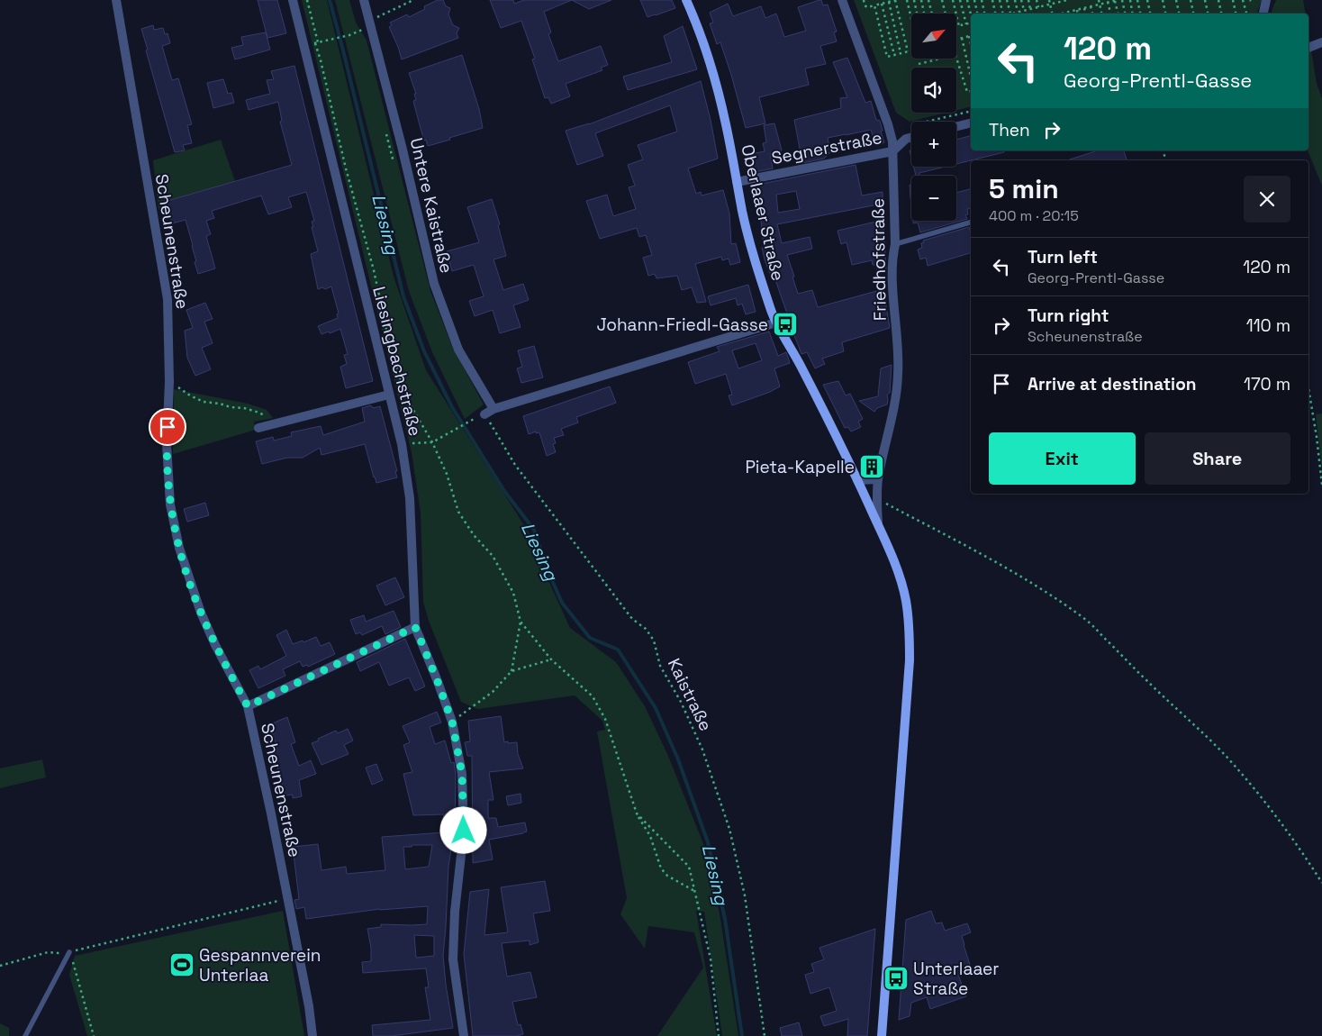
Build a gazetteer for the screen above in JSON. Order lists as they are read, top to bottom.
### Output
{
  "streets": {
    "main road": ["Oberlaaer Straße"],
    "street": [
      "Segnerstraße",
      "Untere Kaistraße",
      "Scheunenstraße",
      "Friedhofstraße",
      "Liesingbachstraße"
    ],
    "path": ["Kaistraße"]
  },
  "crossings": [
    ["Segnerstraße", "Oberlaaer Straße"],
    ["Segnerstraße", "Friedhofstraße"]
  ],
  "water": ["Liesing"],
  "places": {
    "bus stop": ["Johann-Friedl-Gasse", "Unterlaaer Straße"],
    "building": ["Pieta-Kapelle"],
    "sports": ["Gespannverein Unterlaa"]
  },
  "north": "top right",
  "page": {
    "map_buttons": ["+", "−"],
    "turn": ["120 m", "Georg-Prentl-Gasse"],
    "then": "Then",
    "heading": ["5 min", "400 m · 20:15"],
    "list": [
      {
        "name": "Turn left",
        "note": "Georg-Prentl-Gasse",
        "value": "120 m"
      },
      {
        "name": "Turn right",
        "note": "Scheunenstraße",
        "value": "110 m"
      },
      {
        "name": "Arrive at destination",
        "value": "170 m"
      }
    ],
    "buttons": ["Exit", "Share"]
  }
}
